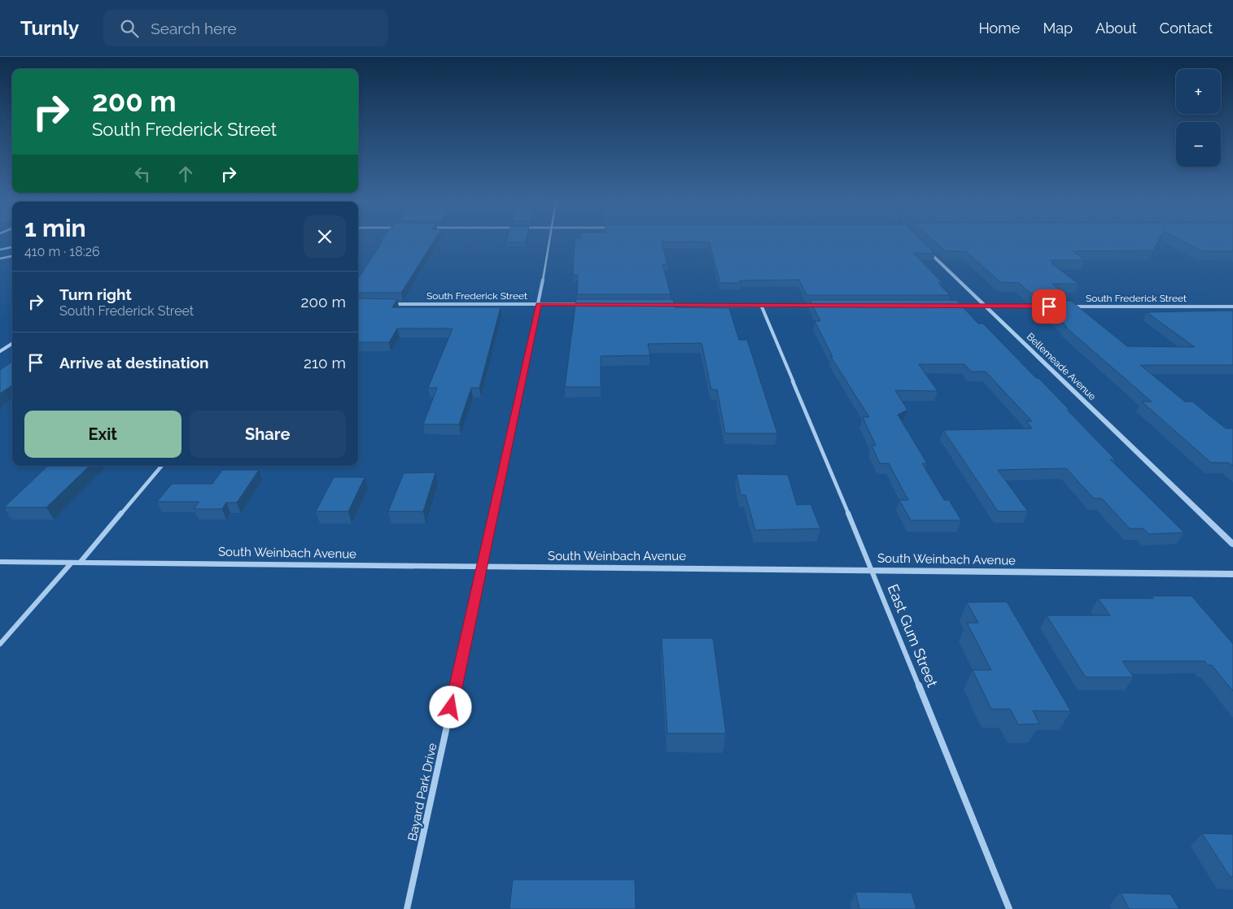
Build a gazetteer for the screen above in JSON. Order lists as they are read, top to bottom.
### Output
{
  "streets": {
    "street": [
      "South Frederick Street",
      "Bellemeade Avenue",
      "South Weinbach Avenue",
      "East Gum Street",
      "Bayard Park Drive"
    ]
  },
  "crossings": [
    ["South Frederick Street", "Bayard Park Drive"],
    ["South Weinbach Avenue", "East Gum Street"],
    ["South Weinbach Avenue", "Bayard Park Drive"]
  ],
  "page": {
    "header": "Turnly",
    "search": "Search here",
    "nav": [
      "Home",
      "Map",
      "About",
      "Contact"
    ],
    "map_buttons": ["+", "−"],
    "turn": ["200 m", "South Frederick Street"],
    "heading": ["1 min", "410 m · 18:26"],
    "list": [
      {
        "name": "Turn right",
        "note": "South Frederick Street",
        "value": "200 m"
      },
      {
        "name": "Arrive at destination",
        "value": "210 m"
      }
    ],
    "buttons": ["Exit", "Share"]
  }
}
